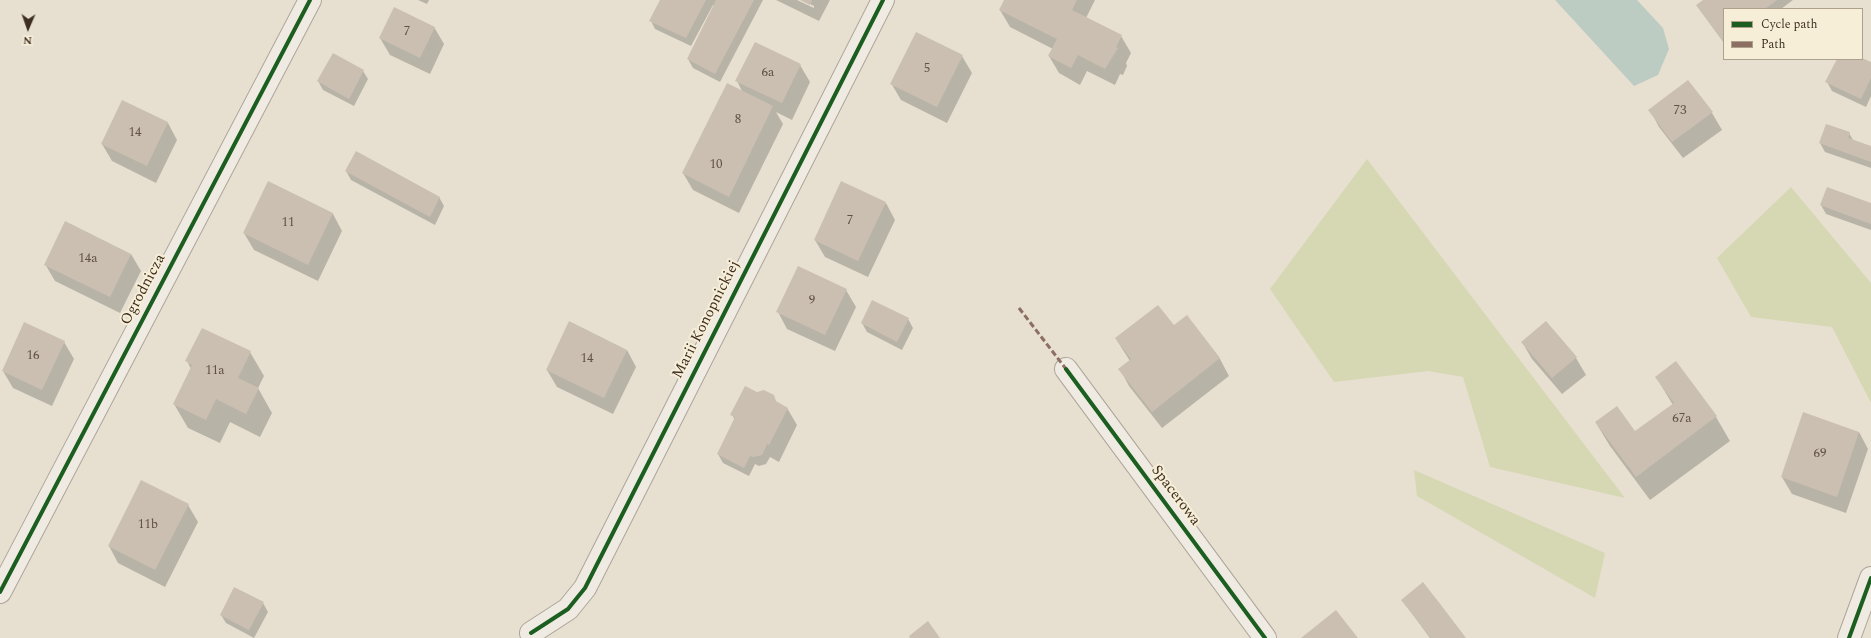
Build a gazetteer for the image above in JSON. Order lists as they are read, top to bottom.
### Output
{
  "streets": {
    "street": ["Ogrodnicza", "Marii Konopnickiej", "Spacerowa"]
  },
  "house_numbers": [
    "7",
    "5",
    "6a",
    "73",
    "8",
    "14",
    "10",
    "7",
    "11",
    "14a",
    "9",
    "16",
    "14",
    "11a",
    "67a",
    "69",
    "11b"
  ],
  "legend": ["Cycle path", "Path"],
  "north": "bottom"
}
